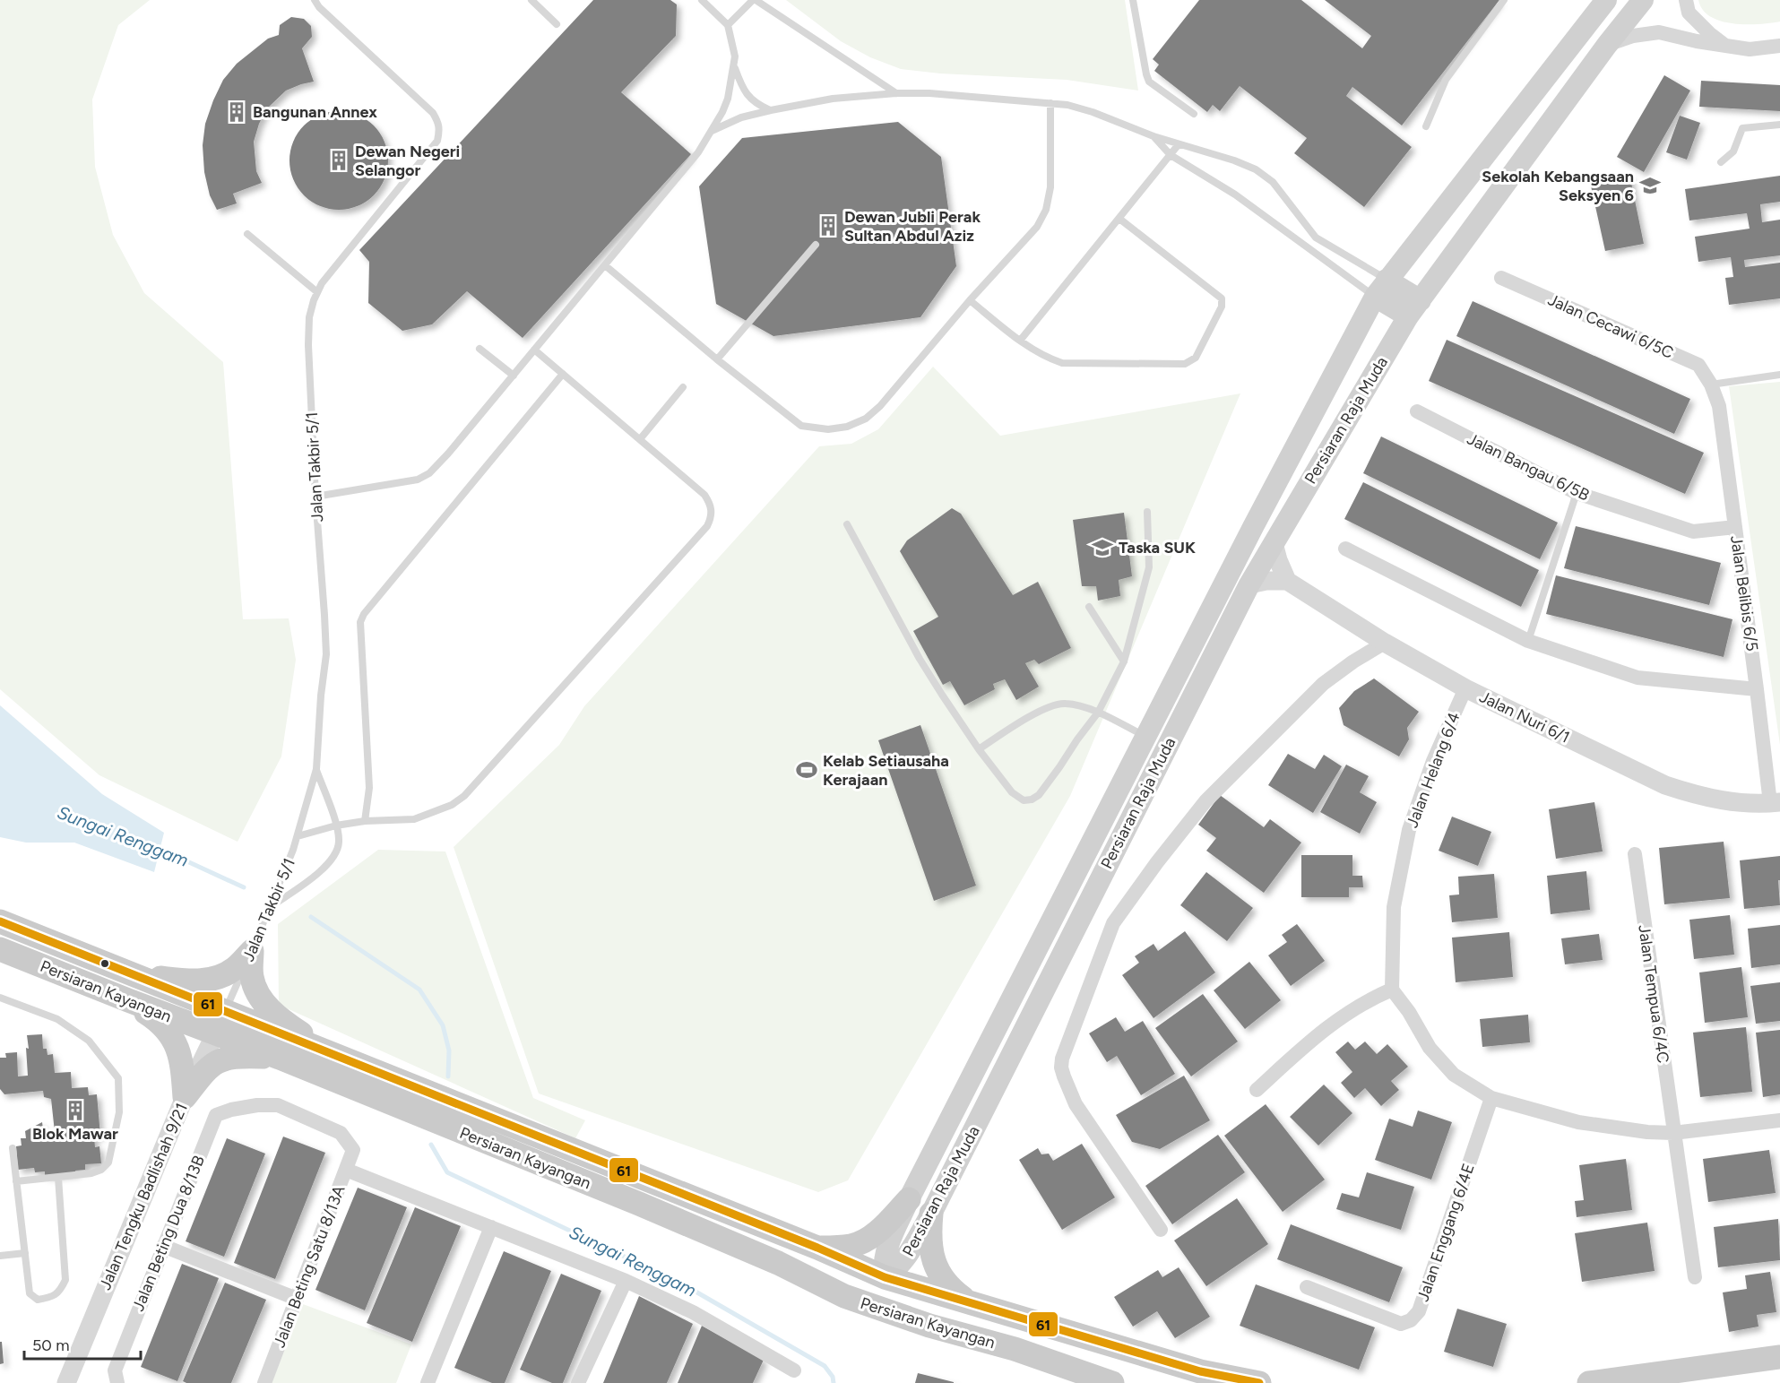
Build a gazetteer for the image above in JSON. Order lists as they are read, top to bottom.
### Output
{
  "streets": {
    "main road": ["Persiaran Raja Muda", "Persiaran Kayangan"],
    "street": [
      "Jalan Cecawi 6/5C",
      "Jalan Bangau 6/5B",
      "Jalan Belibis 6/5",
      "Jalan Nuri 6/1",
      "Jalan Helang 6/4",
      "Jalan Tempua 6/4C",
      "Jalan Tengku Badlishah 9/21",
      "Jalan Enggang 6/4E",
      "Jalan Beting Dua 8/13B",
      "Jalan Beting Satu 8/13A"
    ],
    "lane": ["Jalan Takbir 5/1"]
  },
  "crossings": [
    ["Jalan Cecawi 6/5C", "Jalan Belibis 6/5"],
    ["Persiaran Raja Muda", "Persiaran Kayangan"],
    ["Jalan Takbir 5/1", "Persiaran Kayangan"],
    ["Jalan Takbir 5/1", "Jalan Tengku Badlishah 9/21"],
    ["Jalan Bangau 6/5B", "Jalan Belibis 6/5"],
    ["Jalan Belibis 6/5", "Jalan Nuri 6/1"],
    ["Jalan Nuri 6/1", "Jalan Helang 6/4"],
    ["Persiaran Kayangan", "Jalan Tengku Badlishah 9/21"],
    ["Jalan Beting Dua 8/13B", "Jalan Beting Satu 8/13A"]
  ],
  "water": ["Sungai Renggam"],
  "places": {
    "building": [
      "Bangunan Annex",
      "Dewan Negeri Selangor",
      "Dewan Jubli Perak Sultan Abdul Aziz",
      "Blok Mawar"
    ],
    "school or university": ["Sekolah Kebangsaan Seksyen 6", "Taska SUK"],
    "sports": ["Kelab Setiausaha Kerajaan"]
  },
  "lines": ["transit line 61"],
  "scale_bar": "50 m"
}
